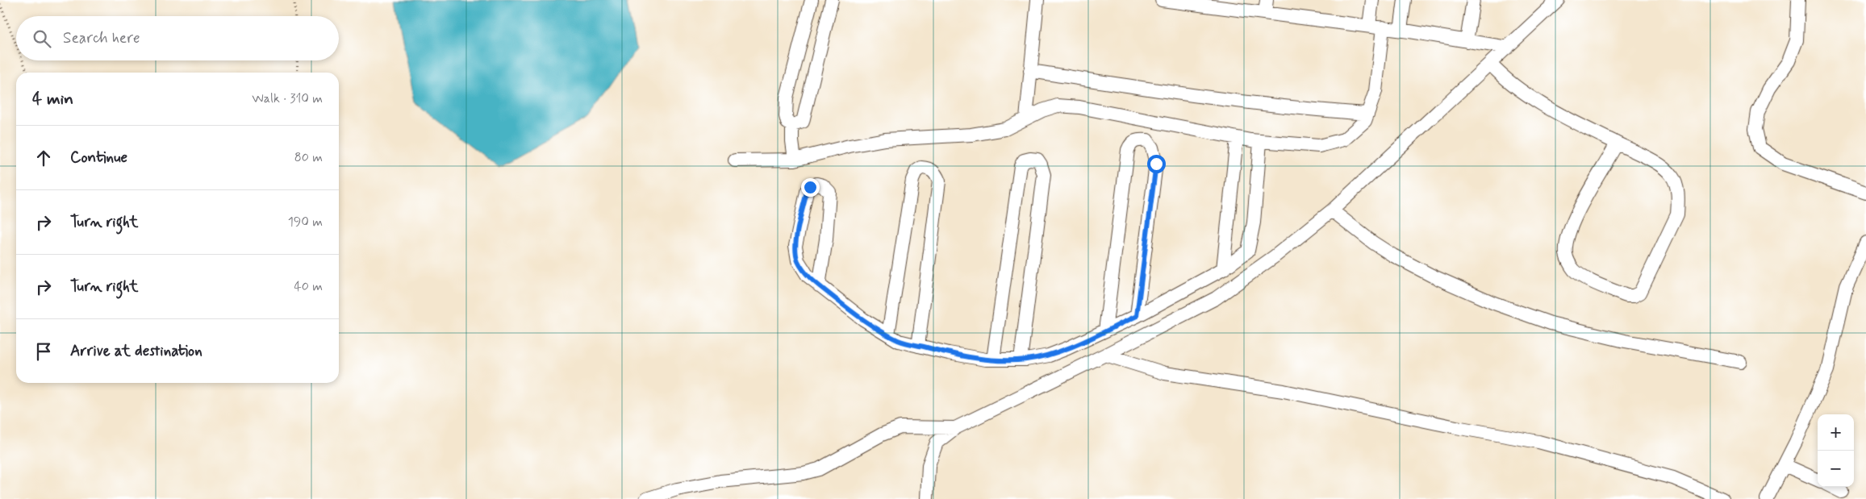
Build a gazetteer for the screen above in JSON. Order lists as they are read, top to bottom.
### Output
{
  "page": {
    "search": "Search here",
    "heading": ["4 min", "Walk · 310 m"],
    "list": [
      ["Continue", "80 m"],
      ["Turn right", "190 m"],
      ["Turn right", "40 m"],
      "Arrive at destination"
    ],
    "map_buttons": ["+", "−"]
  }
}
